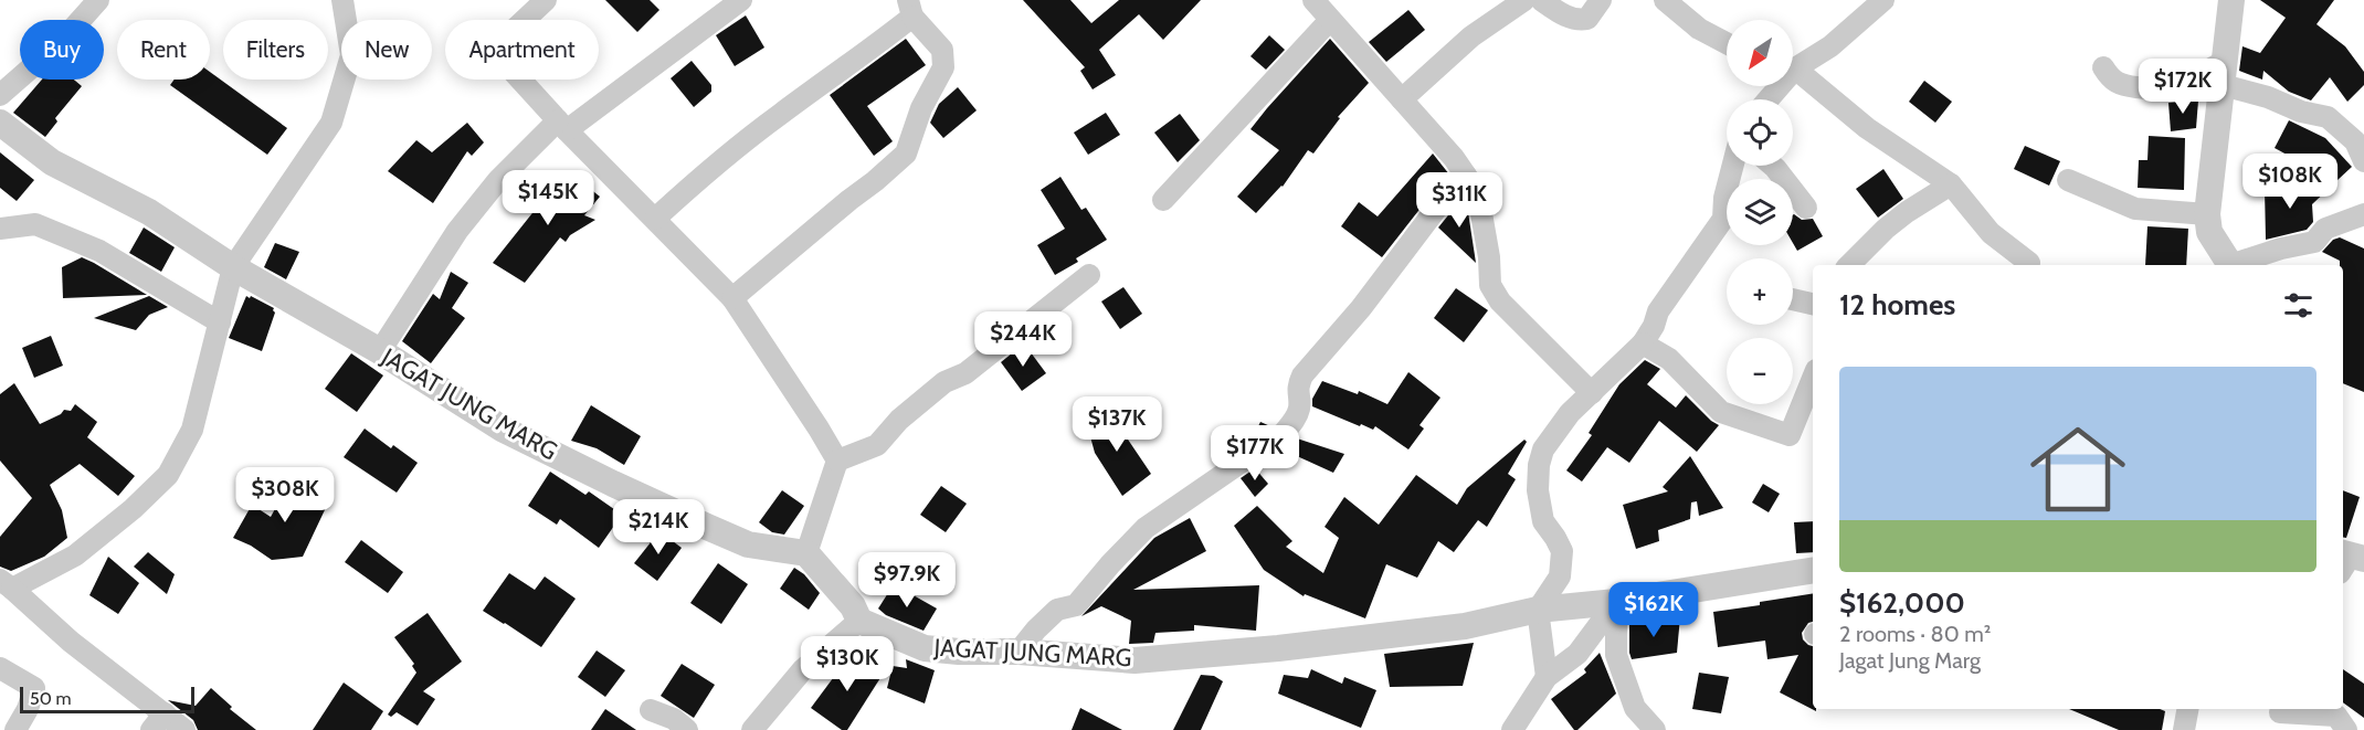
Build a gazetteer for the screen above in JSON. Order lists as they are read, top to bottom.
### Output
{
  "streets": {
    "street": ["JAGAT JUNG MARG"]
  },
  "scale_bar": "50 m",
  "north": "bottom left",
  "page": {
    "map_buttons": ["+", "−"],
    "chip": [
      "Buy",
      "Rent",
      "Filters",
      "New",
      "Apartment"
    ],
    "price": [
      "$172K",
      "$108K",
      "$145K",
      "$311K",
      "$244K",
      "$137K",
      "$177K",
      "$308K",
      "$214K",
      "$97.9K",
      "$162K",
      "$130K"
    ],
    "heading": "12 homes",
    "list": [
      {
        "name": "$162,000",
        "note": "2 rooms · 80 m² · Jagat Jung Marg"
      }
    ],
    "scale": "50 m"
  }
}
